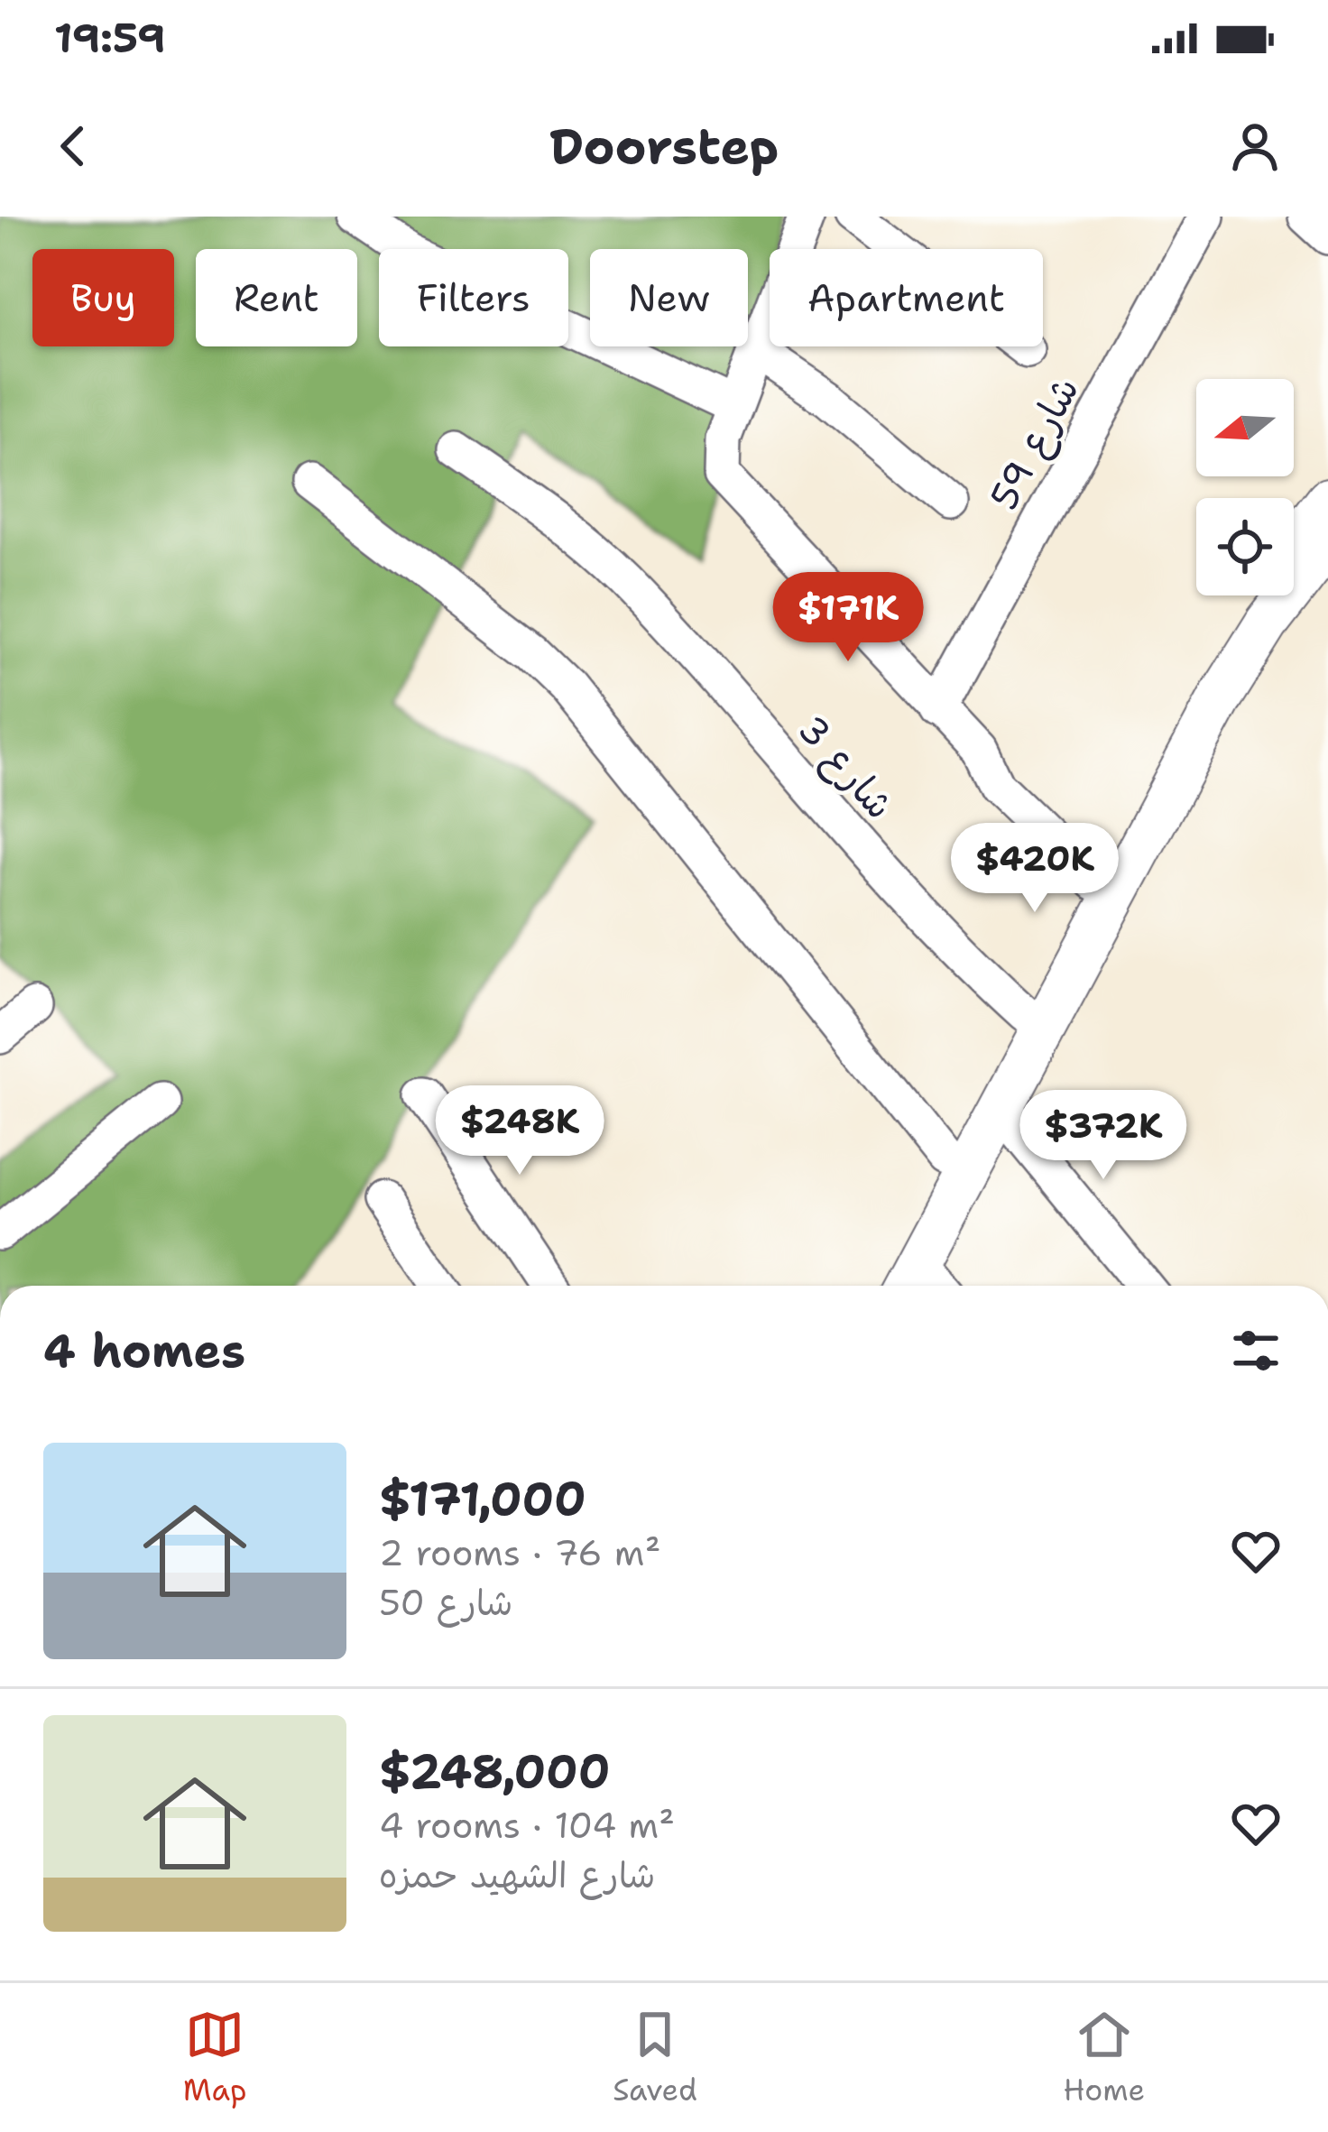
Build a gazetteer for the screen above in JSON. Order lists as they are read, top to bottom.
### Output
{
  "streets": {
    "street": ["شارع 59", "شارع 3"]
  },
  "north": "left",
  "page": {
    "status": "19:59",
    "header": "Doorstep",
    "chip": [
      "Buy",
      "Rent",
      "Filters",
      "New",
      "Apartment"
    ],
    "price": [
      "$171K",
      "$420K",
      "$248K",
      "$372K"
    ],
    "heading": "4 homes",
    "list": [
      {
        "name": "$171,000",
        "note": "2 rooms · 76 m² · شارع 50"
      },
      {
        "name": "$248,000",
        "note": "4 rooms · 104 m² · شارع الشهيد حمزه"
      }
    ],
    "tabs": ["Map", "Saved", "Home"]
  }
}
